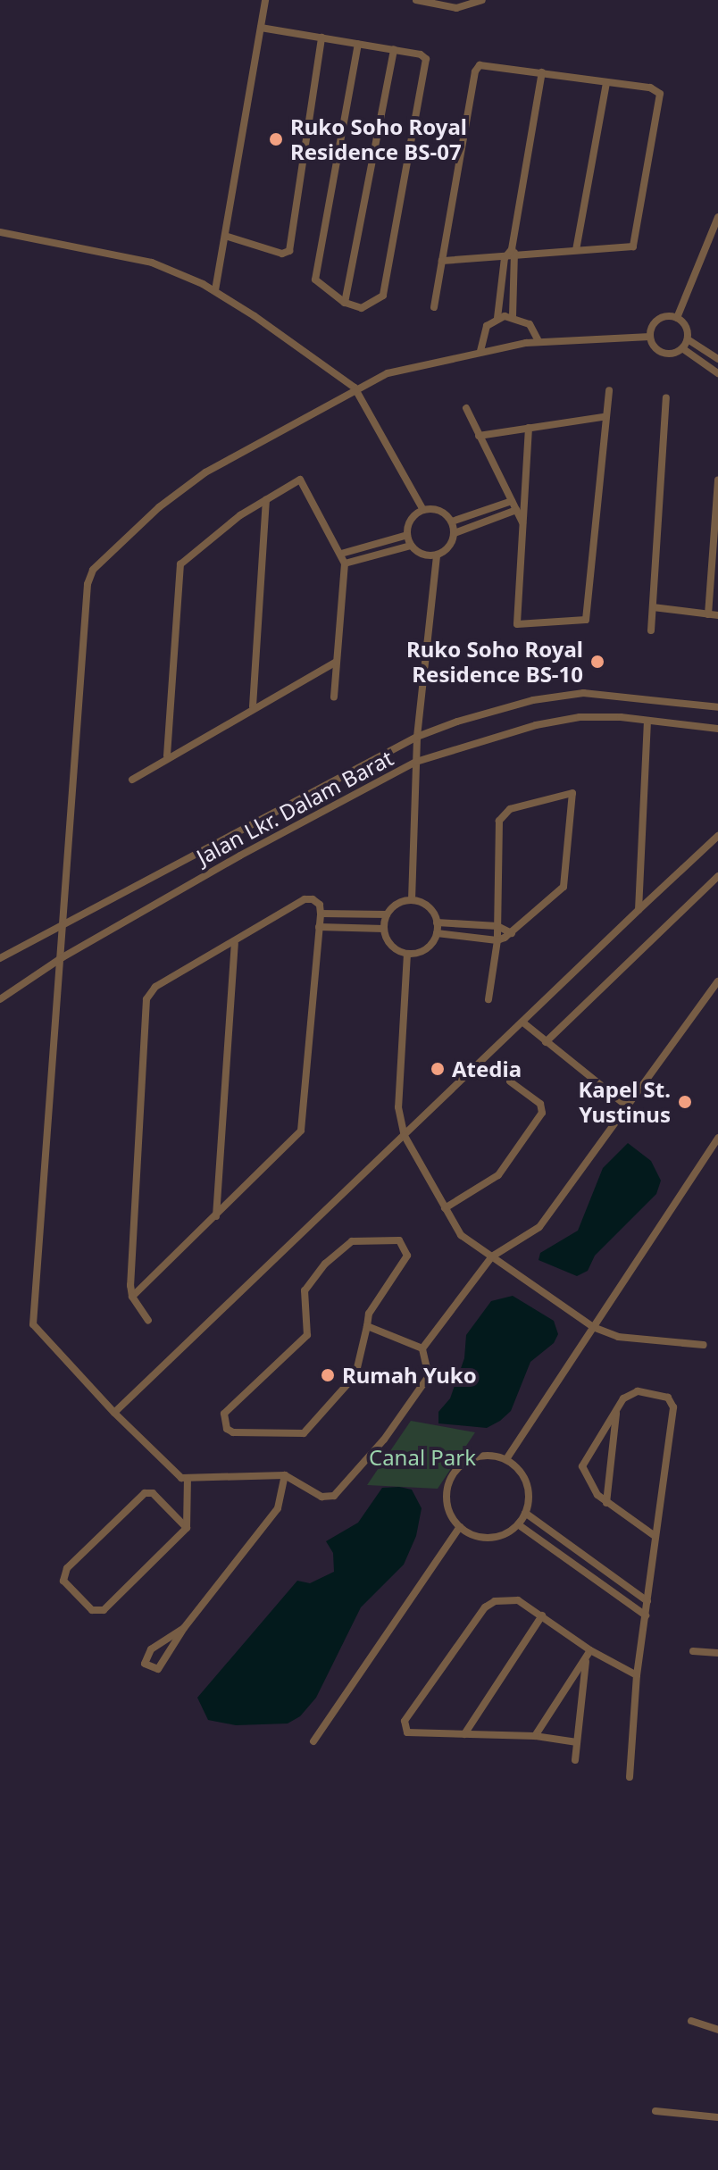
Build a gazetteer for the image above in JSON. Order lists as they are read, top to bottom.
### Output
{
  "streets": {
    "street": ["Jalan Lkr. Dalam Barat"]
  },
  "parks": ["Canal Park"],
  "places": [
    "Ruko Soho Royal Residence BS-07",
    "Ruko Soho Royal Residence BS-10",
    "Atedia",
    "Kapel St. Yustinus",
    "Rumah Yuko"
  ]
}
